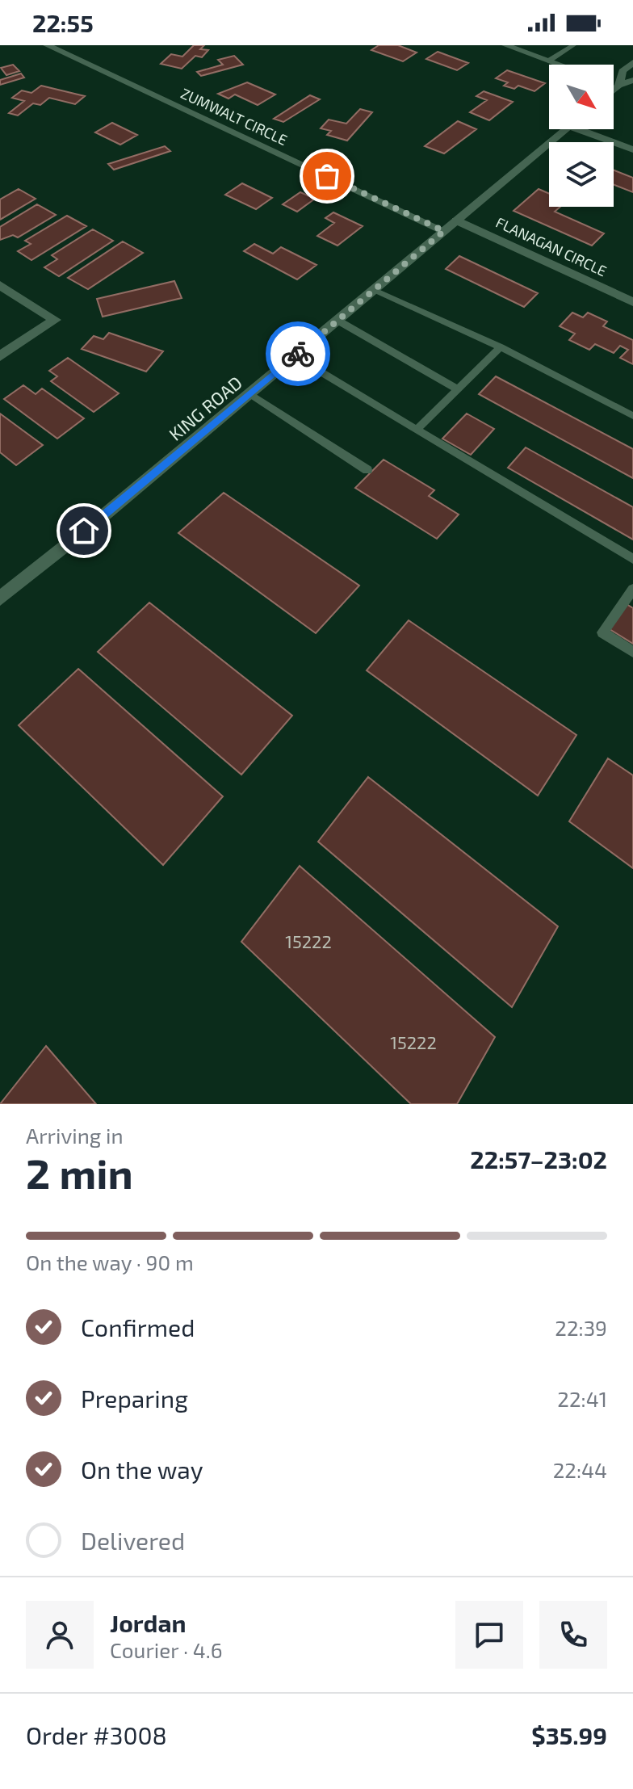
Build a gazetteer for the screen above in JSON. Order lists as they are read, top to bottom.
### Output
{
  "streets": {
    "street": ["ZUMWALT CIRCLE", "FLANAGAN CIRCLE", "KING ROAD"]
  },
  "crossings": [
    ["ZUMWALT CIRCLE", "KING ROAD"],
    ["FLANAGAN CIRCLE", "KING ROAD"]
  ],
  "house_numbers": ["15222", "15222"],
  "north": "bottom right",
  "page": {
    "status": "22:55",
    "heading": ["2 min", "Arriving in", "22:57–23:02"],
    "panel": [
      "Jordan",
      "Courier · 4.6",
      "Order #3008",
      "$35.99"
    ],
    "bar": "On the way · 90 m",
    "list": [
      ["Confirmed", "22:39"],
      ["Preparing", "22:41"],
      ["On the way", "22:44"],
      "Delivered"
    ]
  }
}
